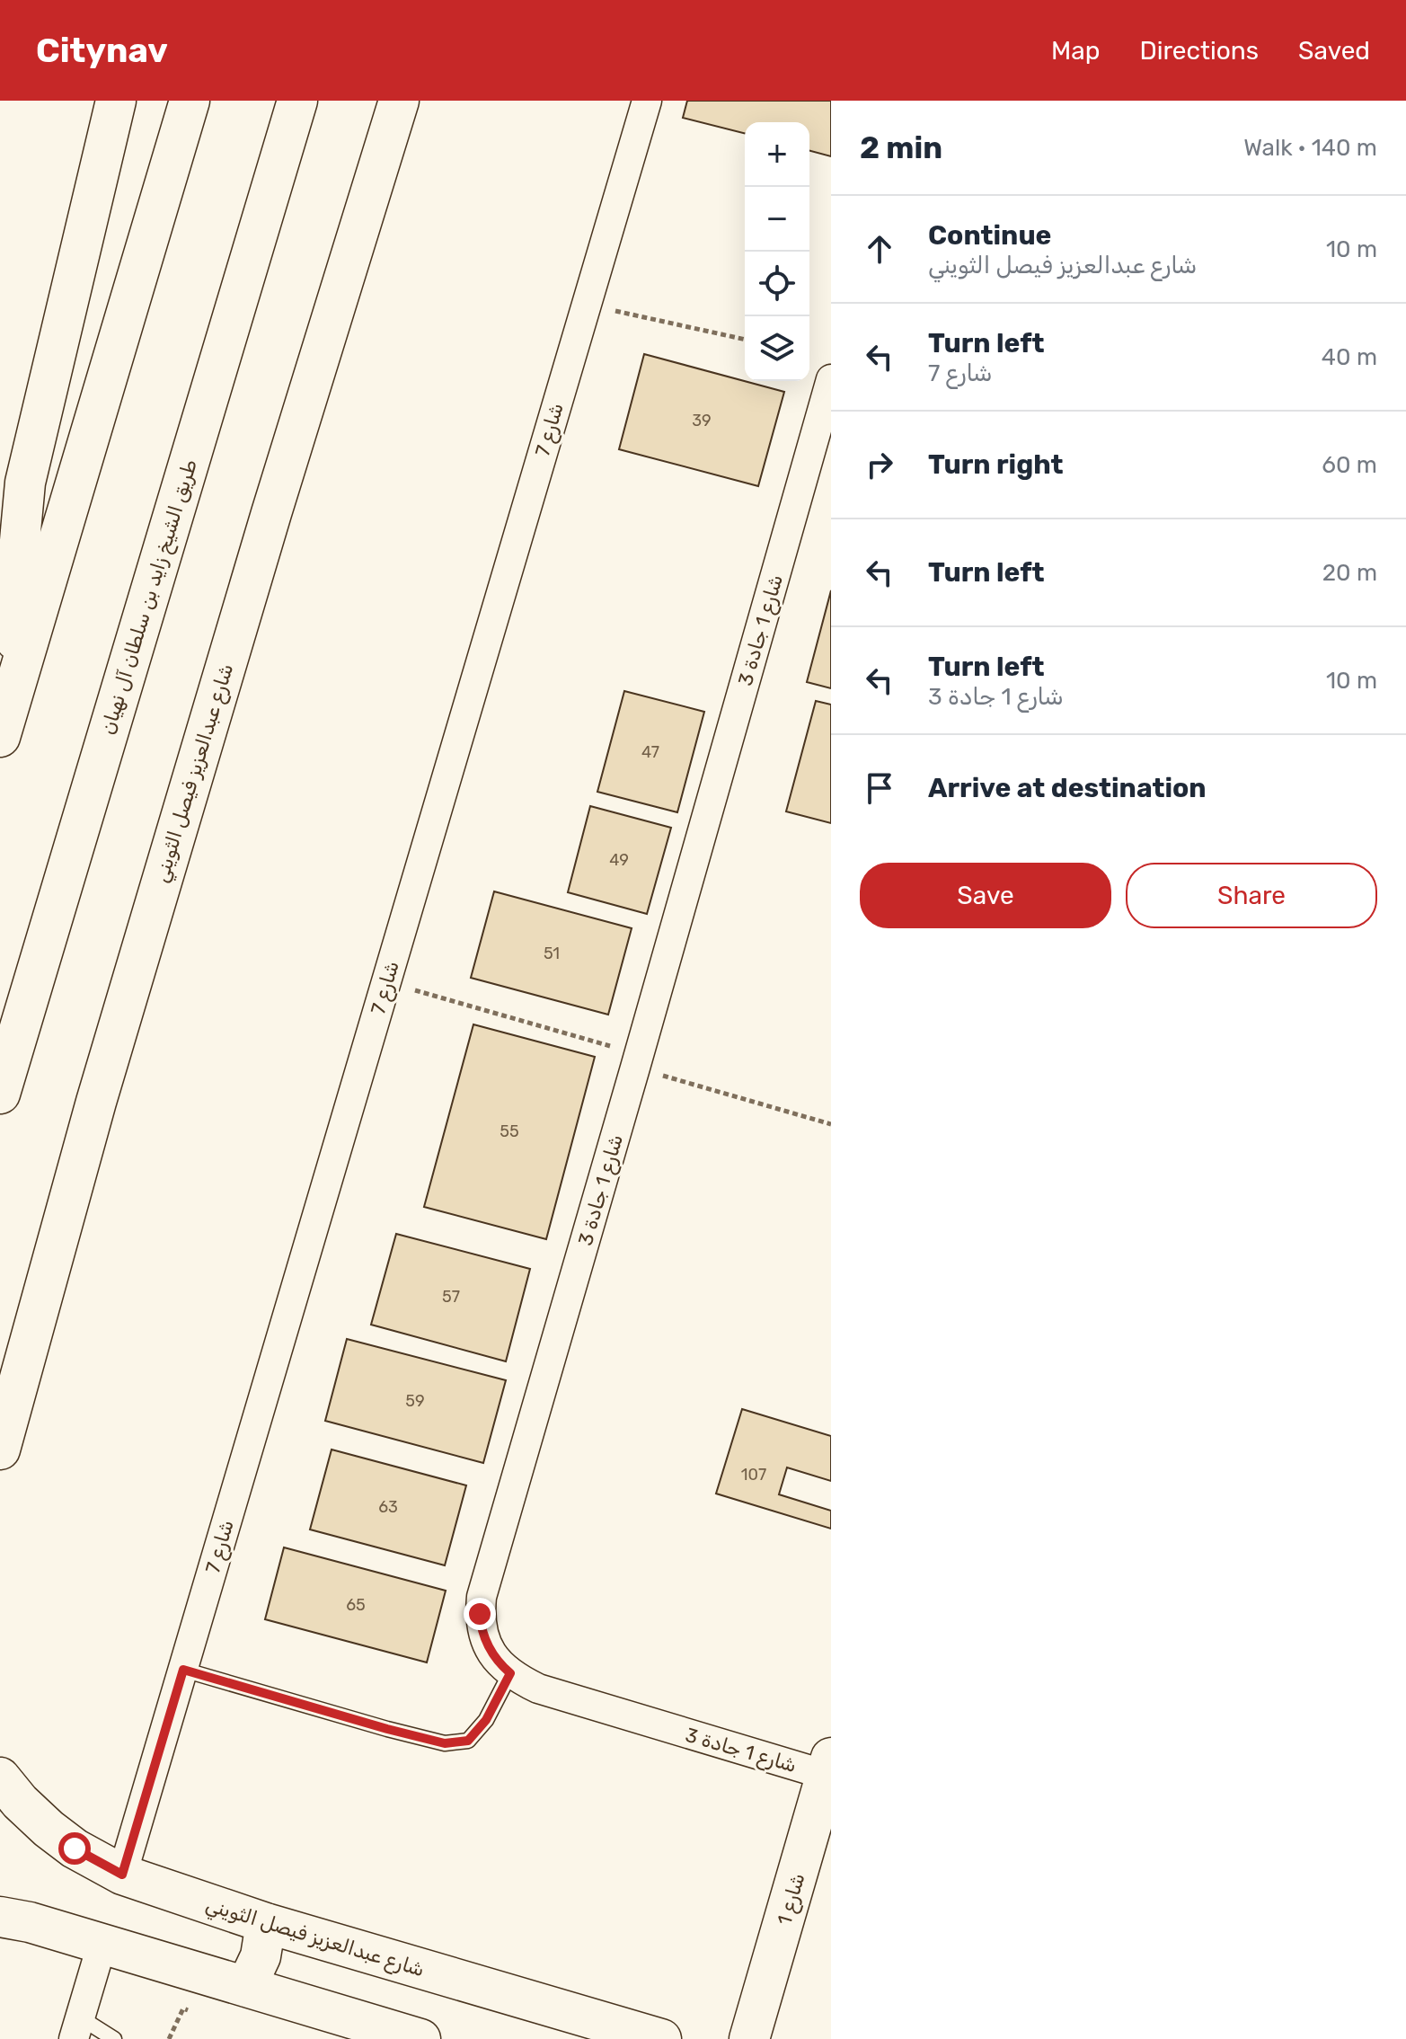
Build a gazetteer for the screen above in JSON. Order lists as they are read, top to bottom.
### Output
{
  "streets": {
    "main road": ["طريق الشيخ زايد بن سلطان آل نهيان", "شارع عبدالعزيز فيصل الثويني", "شارع 1"],
    "street": ["شارع 7", "شارع 1 جادة 3"]
  },
  "crossings": [
    ["شارع 7", "شارع عبدالعزيز فيصل الثويني"],
    ["شارع 1 جادة 3", "شارع 1"]
  ],
  "house_numbers": [
    "39",
    "47",
    "49",
    "51",
    "55",
    "57",
    "59",
    "107",
    "63",
    "65"
  ],
  "page": {
    "header": "Citynav",
    "nav": ["Map", "Directions", "Saved"],
    "heading": ["2 min", "Walk · 140 m"],
    "map_buttons": ["+", "−"],
    "list": [
      ["Continue", "شارع عبدالعزيز فيصل الثويني", "10 m"],
      ["Turn left", "شارع 7", "40 m"],
      ["Turn right", "60 m"],
      ["Turn left", "20 m"],
      ["Turn left", "شارع 1 جادة 3", "10 m"],
      "Arrive at destination"
    ],
    "buttons": ["Save", "Share"]
  }
}
